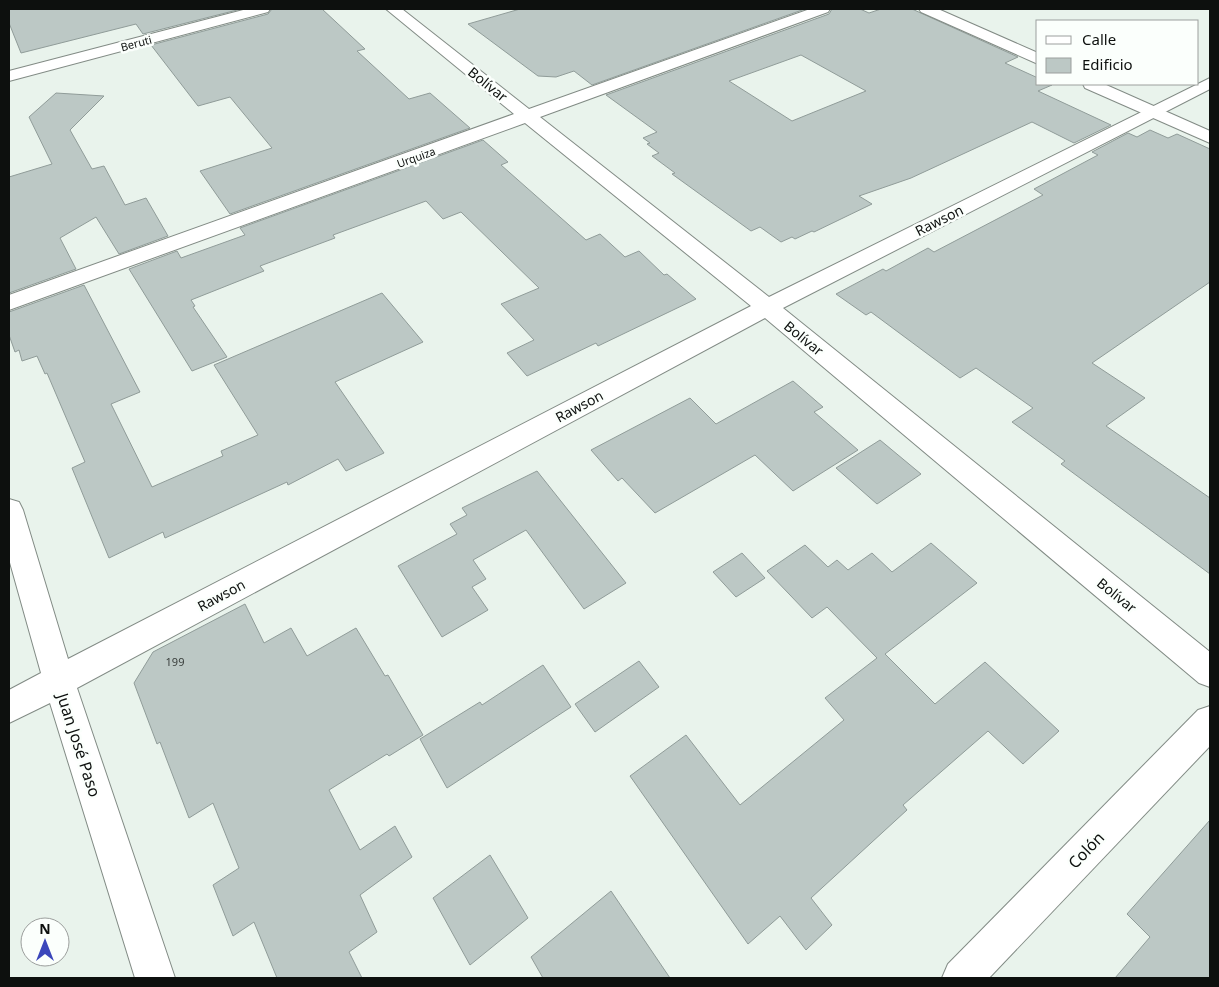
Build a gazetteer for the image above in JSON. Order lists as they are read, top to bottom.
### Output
{
  "streets": {
    "street": [
      "Beruti",
      "Bolívar",
      "Urquiza",
      "Rawson",
      "Juan José Paso",
      "Colón"
    ]
  },
  "crossings": [
    ["Bolívar", "Urquiza"],
    ["Bolívar", "Rawson"],
    ["Rawson", "Juan José Paso"]
  ],
  "house_numbers": ["199"],
  "legend": ["Calle", "Edificio"],
  "north": "top"
}
